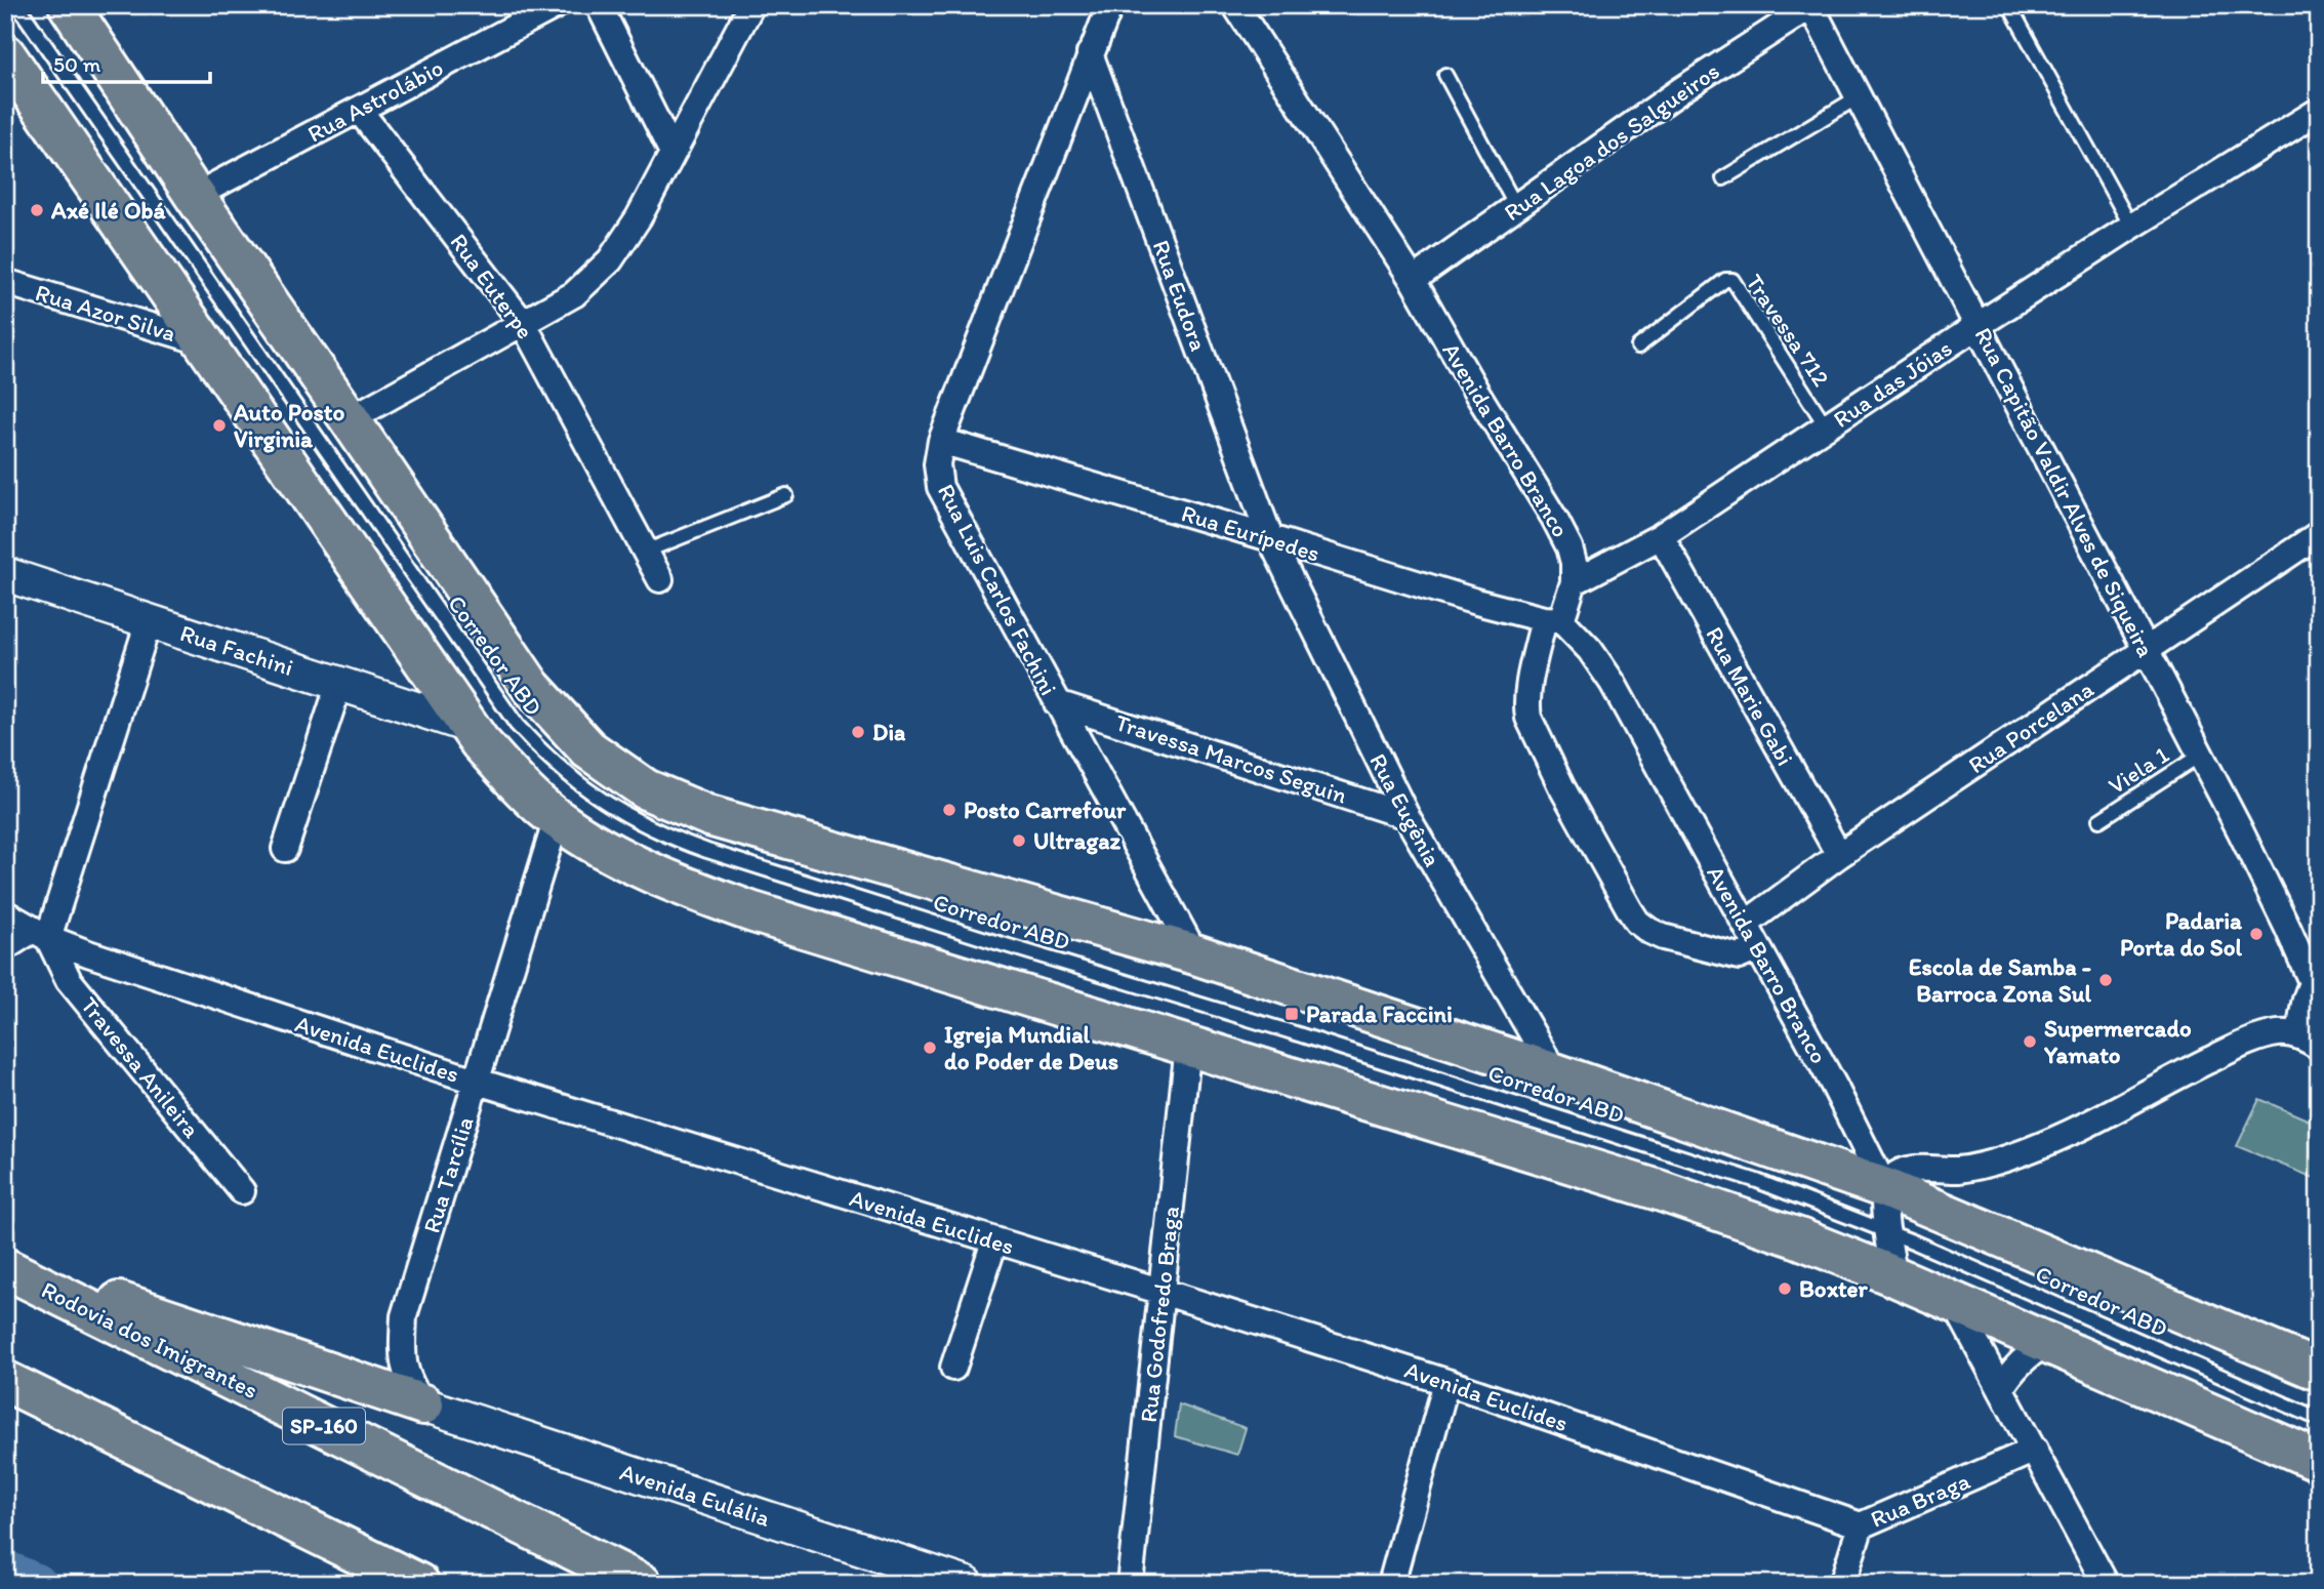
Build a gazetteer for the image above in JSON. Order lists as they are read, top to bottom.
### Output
{
  "streets": {
    "main road": ["Rodovia dos Imigrantes", "SP-160"],
    "street": [
      "Rua Astrolábio",
      "Rua Lagoa dos Salgueiros",
      "Rua Euterpe",
      "Rua Eudora",
      "Rua Azor Silva",
      "Rua das Jóias",
      "Avenida Barro Branco",
      "Rua Capitão Valdir Alves de Siqueira",
      "Rua Eurípedes",
      "Rua Luis Carlos Fachini",
      "Rua Fachini",
      "Rua Marie Gabi",
      "Rua Porcelana",
      "Travessa Marcos Seguin",
      "Rua Eugênia",
      "Avenida Euclides",
      "Travessa Anileira",
      "Rua Tarcília",
      "Rua Godofredo Braga",
      "Avenida Eulália",
      "Rua Braga"
    ],
    "lane": ["Travessa 712", "Corredor ABD", "Viela 1"]
  },
  "crossings": [
    ["Rua Astrolábio", "Rua Euterpe"],
    ["Rua Lagoa dos Salgueiros", "Avenida Barro Branco"],
    ["Rua Lagoa dos Salgueiros", "Rua Capitão Valdir Alves de Siqueira"],
    ["Rua Eudora", "Rua Eurípedes"],
    ["Rua Eudora", "Rua Luis Carlos Fachini"],
    ["Rua Eudora", "Rua Eugênia"],
    ["Travessa 712", "Rua das Jóias"],
    ["Rua das Jóias", "Avenida Barro Branco"],
    ["Rua das Jóias", "Rua Capitão Valdir Alves de Siqueira"],
    ["Rua das Jóias", "Rua Marie Gabi"],
    ["Avenida Barro Branco", "Rua Eurípedes"],
    ["Avenida Barro Branco", "Rua Porcelana"],
    ["Rua Capitão Valdir Alves de Siqueira", "Rua Porcelana"],
    ["Rua Capitão Valdir Alves de Siqueira", "Viela 1"],
    ["Rua Eurípedes", "Rua Luis Carlos Fachini"],
    ["Rua Eurípedes", "Rua Eugênia"],
    ["Rua Luis Carlos Fachini", "Travessa Marcos Seguin"],
    ["Rua Marie Gabi", "Rua Porcelana"],
    ["Travessa Marcos Seguin", "Rua Eugênia"],
    ["Avenida Euclides", "Travessa Anileira"],
    ["Avenida Euclides", "Rua Tarcília"],
    ["Avenida Euclides", "Rua Godofredo Braga"],
    ["Avenida Euclides", "Rua Braga"],
    ["Rua Tarcília", "Avenida Eulália"]
  ],
  "places": {
    "other": [
      "Axé Ilé Obá",
      "Auto Posto Virginia",
      "Dia",
      "Posto Carrefour",
      "Ultragaz",
      "Padaria Porta do Sol",
      "Escola de Samba - Barroca Zona Sul",
      "Supermercado Yamato",
      "Igreja Mundial do Poder de Deus",
      "Boxter"
    ],
    "transit": ["Parada Faccini"]
  },
  "scale_bar": "50 m"
}
